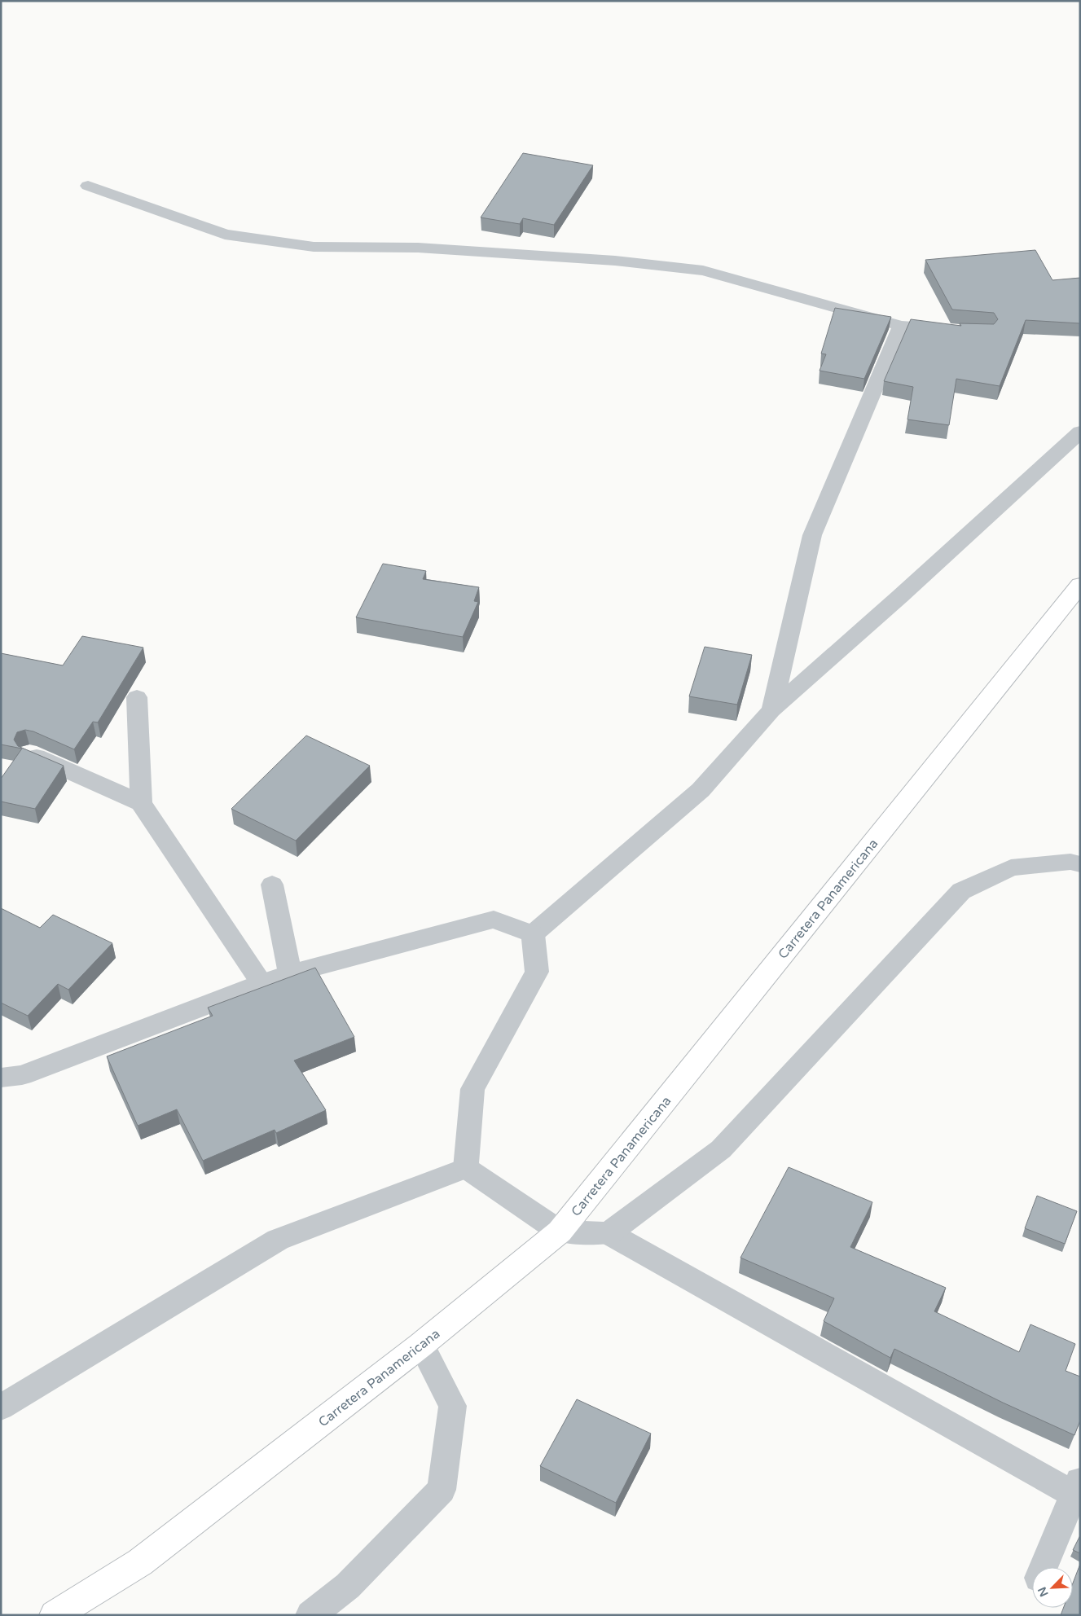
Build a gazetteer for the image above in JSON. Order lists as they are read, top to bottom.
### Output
{
  "streets": {
    "highway": ["Carretera Panamericana"]
  },
  "north": "bottom left"
}
